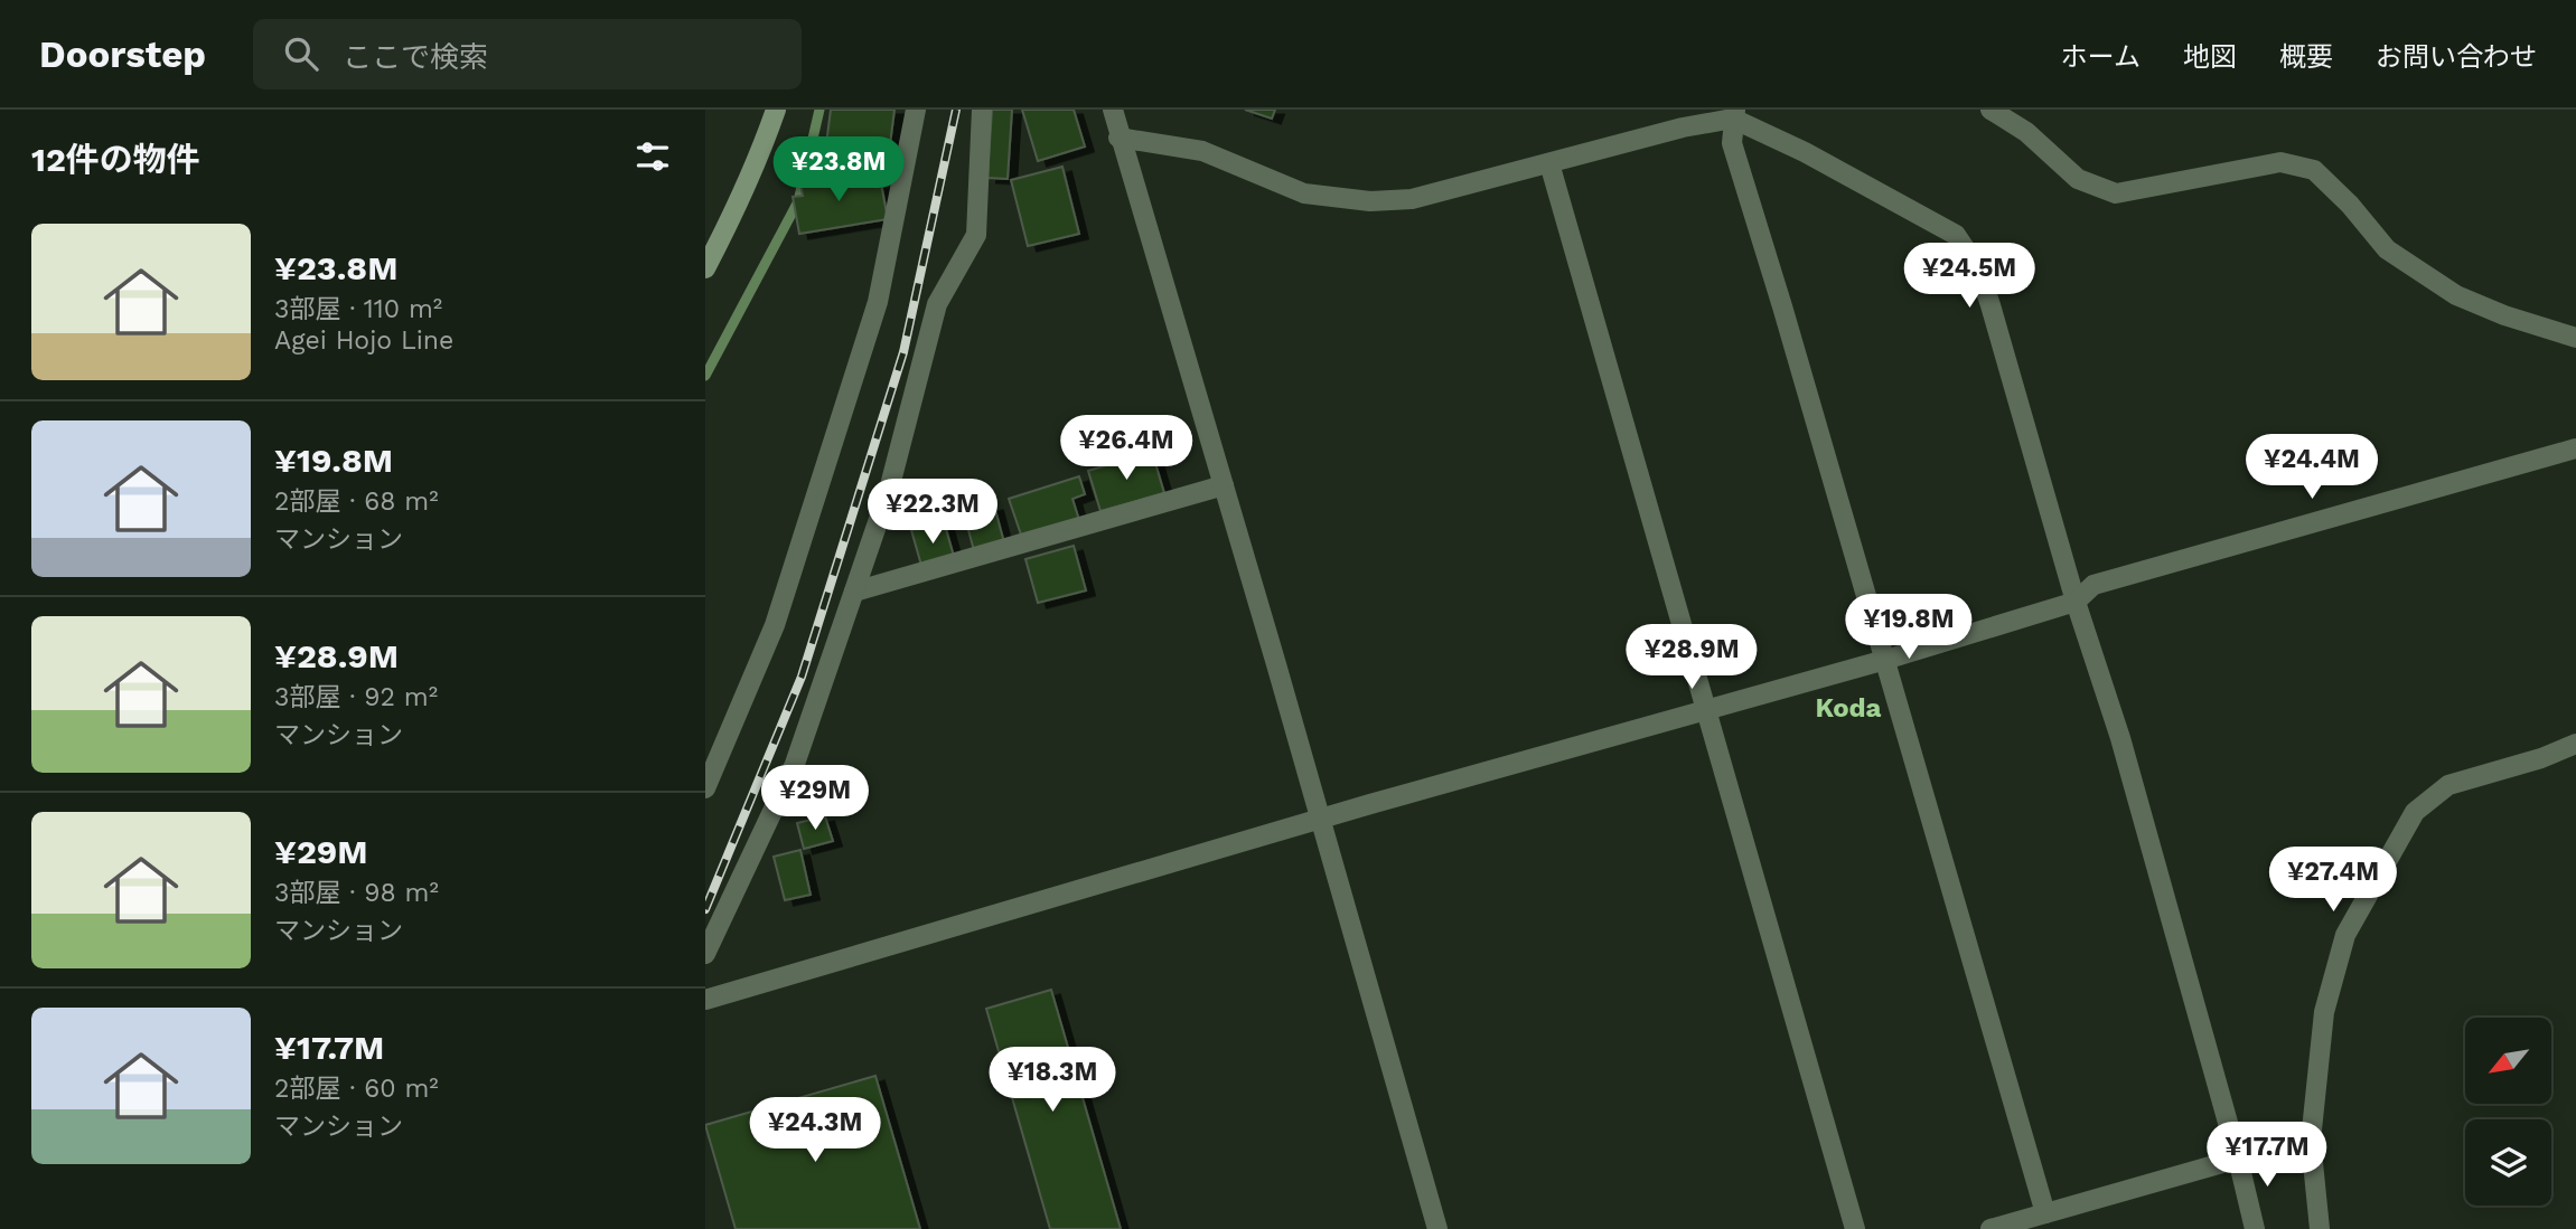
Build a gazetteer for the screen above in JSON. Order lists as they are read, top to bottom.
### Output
{
  "districts": ["Koda"],
  "north": "bottom left",
  "page": {
    "header": "Doorstep",
    "search": "ここで検索",
    "nav": [
      "ホーム",
      "地図",
      "概要",
      "お問い合わせ"
    ],
    "heading": "12件の物件",
    "price": [
      "¥23.8M",
      "¥24.5M",
      "¥26.4M",
      "¥24.4M",
      "¥22.3M",
      "¥19.8M",
      "¥28.9M",
      "¥29M",
      "¥27.4M",
      "¥18.3M",
      "¥24.3M",
      "¥17.7M"
    ],
    "list": [
      {
        "name": "¥23.8M",
        "note": "3部屋 · 110 m² · Agei Hojo Line"
      },
      {
        "name": "¥19.8M",
        "note": "2部屋 · 68 m² · マンション"
      },
      {
        "name": "¥28.9M",
        "note": "3部屋 · 92 m² · マンション"
      },
      {
        "name": "¥29M",
        "note": "3部屋 · 98 m² · マンション"
      },
      {
        "name": "¥17.7M",
        "note": "2部屋 · 60 m² · マンション"
      }
    ]
  }
}
